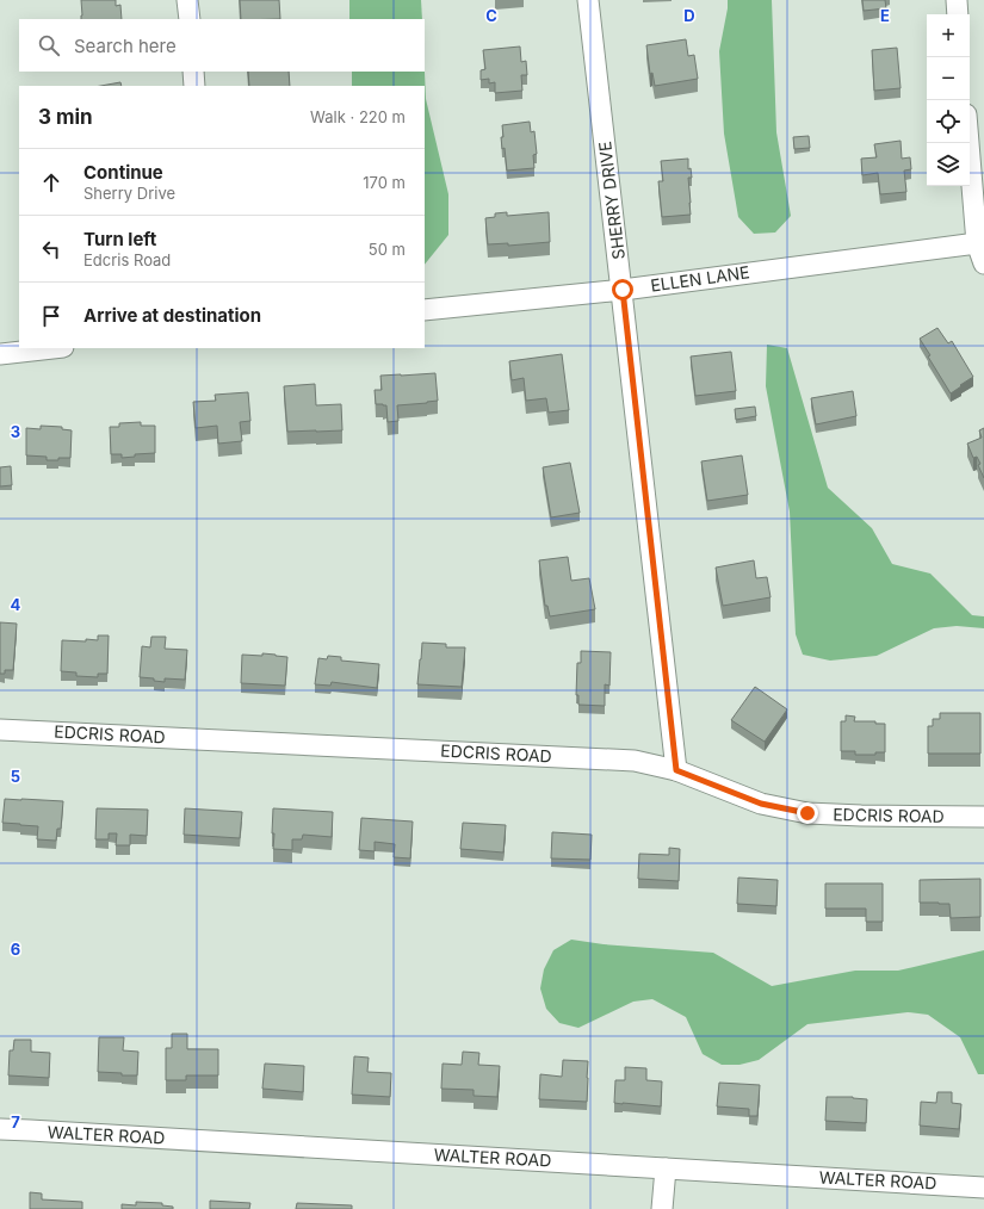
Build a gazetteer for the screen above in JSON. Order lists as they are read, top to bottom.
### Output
{
  "streets": {
    "street": [
      "SHERRY DRIVE",
      "ELLEN LANE",
      "EDCRIS ROAD",
      "WALTER ROAD"
    ]
  },
  "crossings": [
    ["SHERRY DRIVE", "ELLEN LANE"],
    ["SHERRY DRIVE", "EDCRIS ROAD"]
  ],
  "page": {
    "map_buttons": ["+", "−"],
    "search": "Search here",
    "heading": ["3 min", "Walk · 220 m"],
    "list": [
      ["Continue", "Sherry Drive", "170 m"],
      ["Turn left", "Edcris Road", "50 m"],
      "Arrive at destination"
    ]
  },
  "grid": {
    "columns": ["C", "D", "E"],
    "rows": [
      "3",
      "4",
      "5",
      "6",
      "7"
    ]
  }
}
